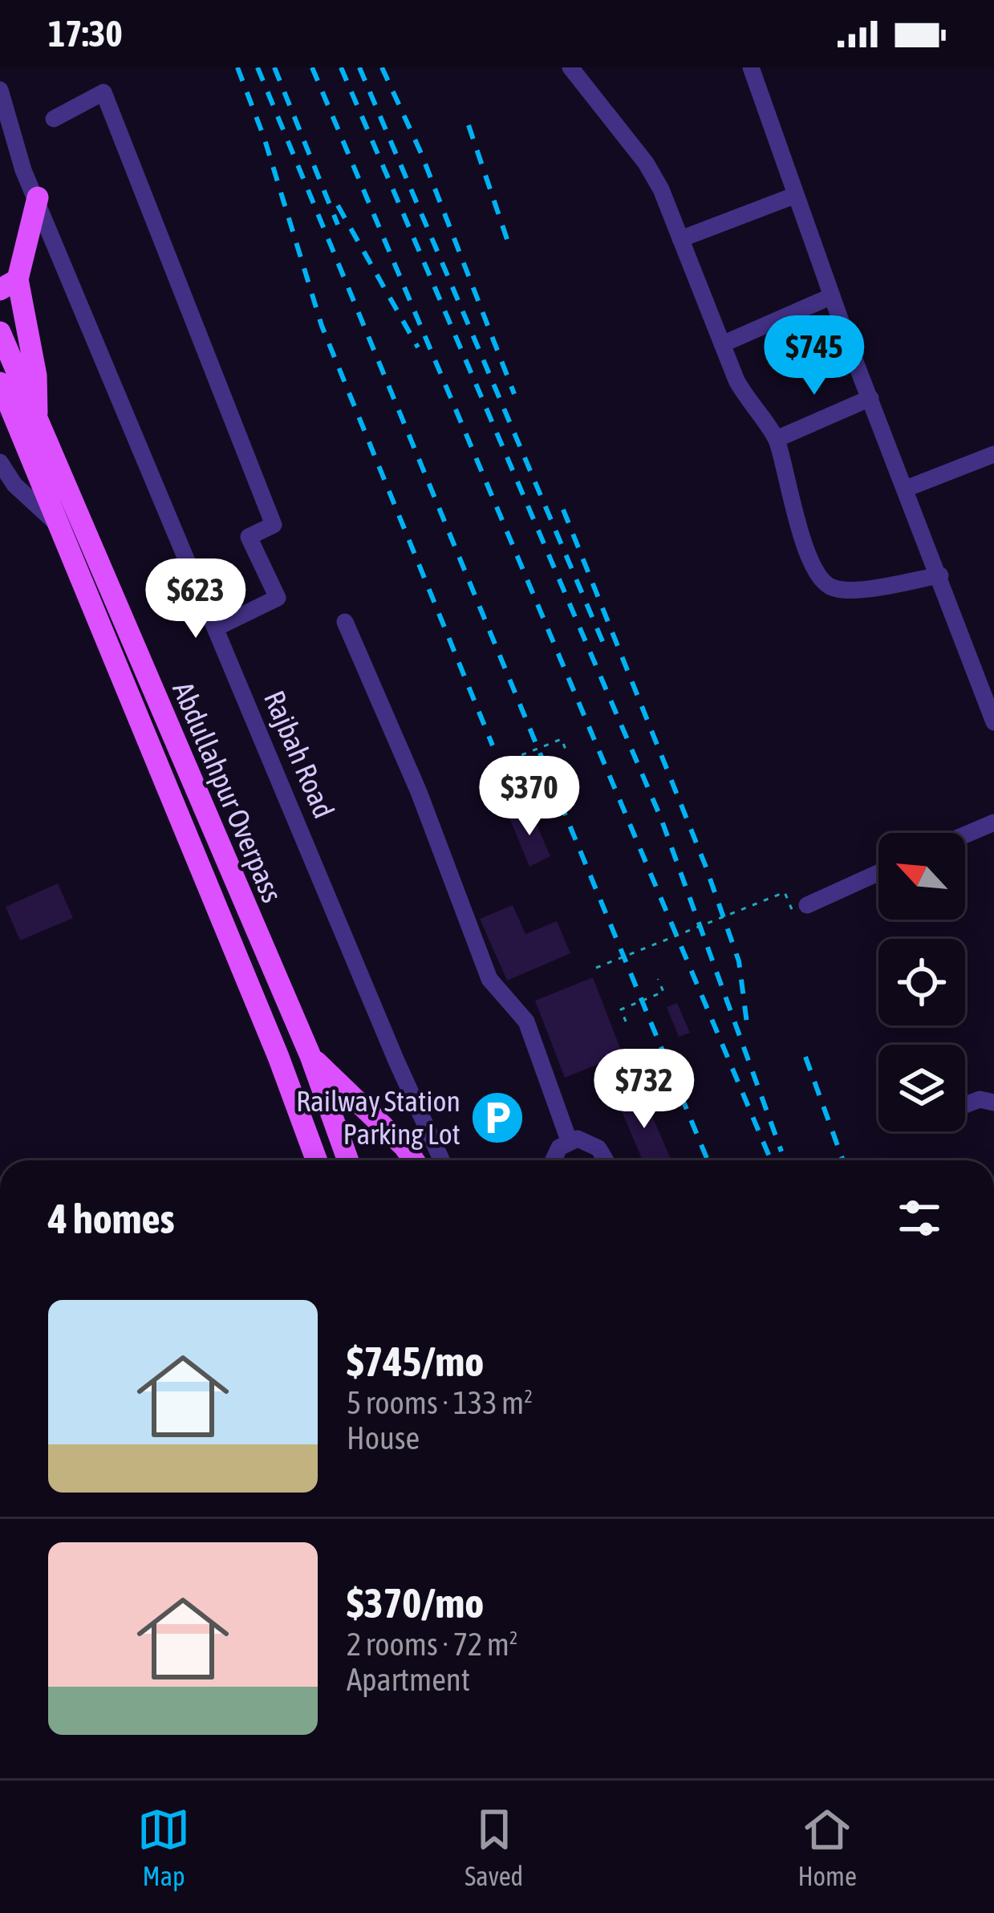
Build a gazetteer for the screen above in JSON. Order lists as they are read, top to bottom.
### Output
{
  "streets": {
    "main road": ["Abdullahpur Overpass"],
    "street": ["Rajbah Road"]
  },
  "places": {
    "parking": ["Railway Station Parking Lot"]
  },
  "north": "top left",
  "page": {
    "status": "17:30",
    "price": [
      "$745",
      "$623",
      "$370",
      "$732"
    ],
    "heading": "4 homes",
    "list": [
      {
        "name": "$745/mo",
        "note": "5 rooms · 133 m² · House"
      },
      {
        "name": "$370/mo",
        "note": "2 rooms · 72 m² · Apartment"
      }
    ],
    "tabs": ["Map", "Saved", "Home"]
  }
}
